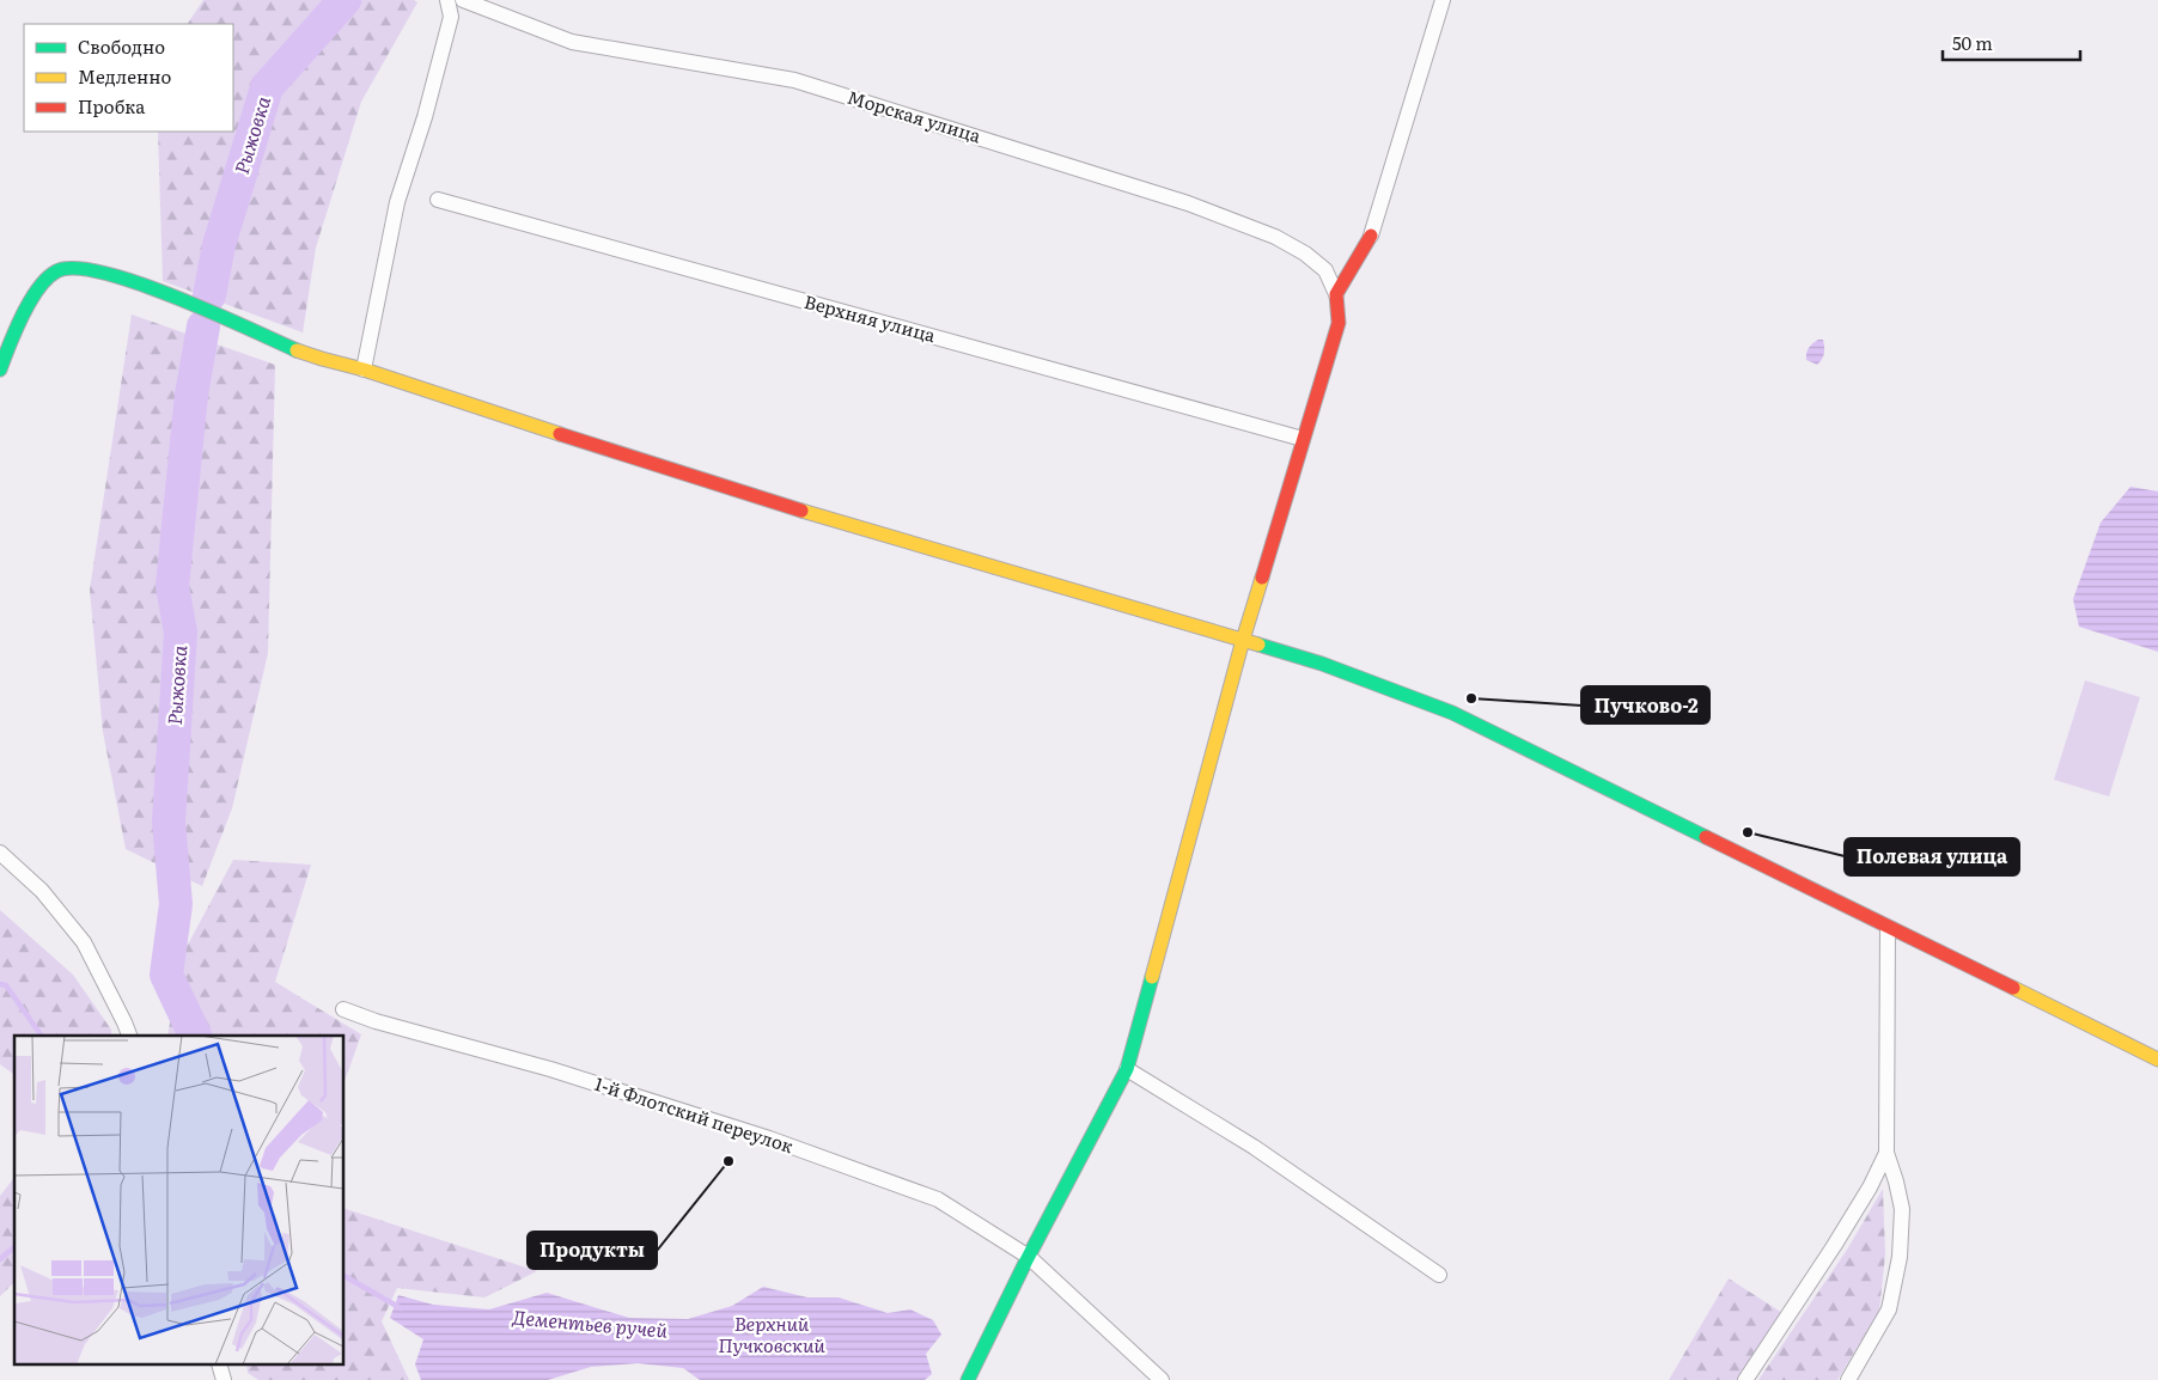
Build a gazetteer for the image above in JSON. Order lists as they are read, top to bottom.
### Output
{
  "streets": {
    "street": ["Морская улица", "Верхняя улица", "1-й Флотский переулок"]
  },
  "water": ["Рыжовка", "Дементьев ручей", "Верхний Пучковский"],
  "places": ["Пучково-2", "Полевая улица", "Продукты"],
  "legend": ["Свободно", "Медленно", "Пробка"],
  "scale_bar": "50 m"
}
